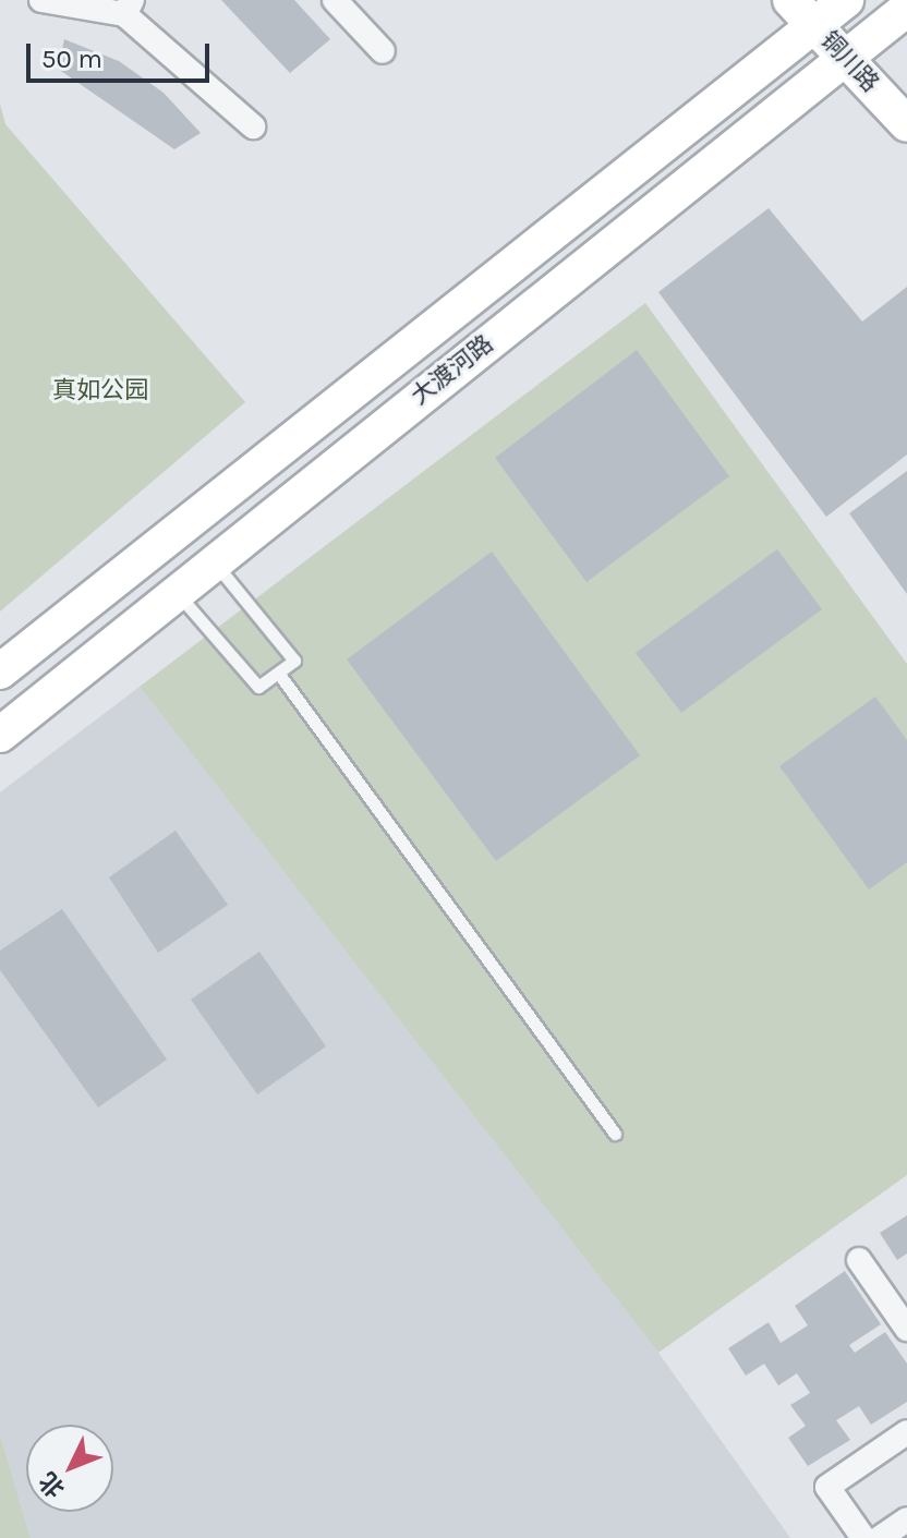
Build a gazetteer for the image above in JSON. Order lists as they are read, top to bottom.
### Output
{
  "streets": {
    "main road": ["铜川路", "大渡河路"]
  },
  "crossings": [
    ["铜川路", "大渡河路"]
  ],
  "parks": ["真如公园"],
  "scale_bar": "50 m",
  "north": "bottom left"
}
